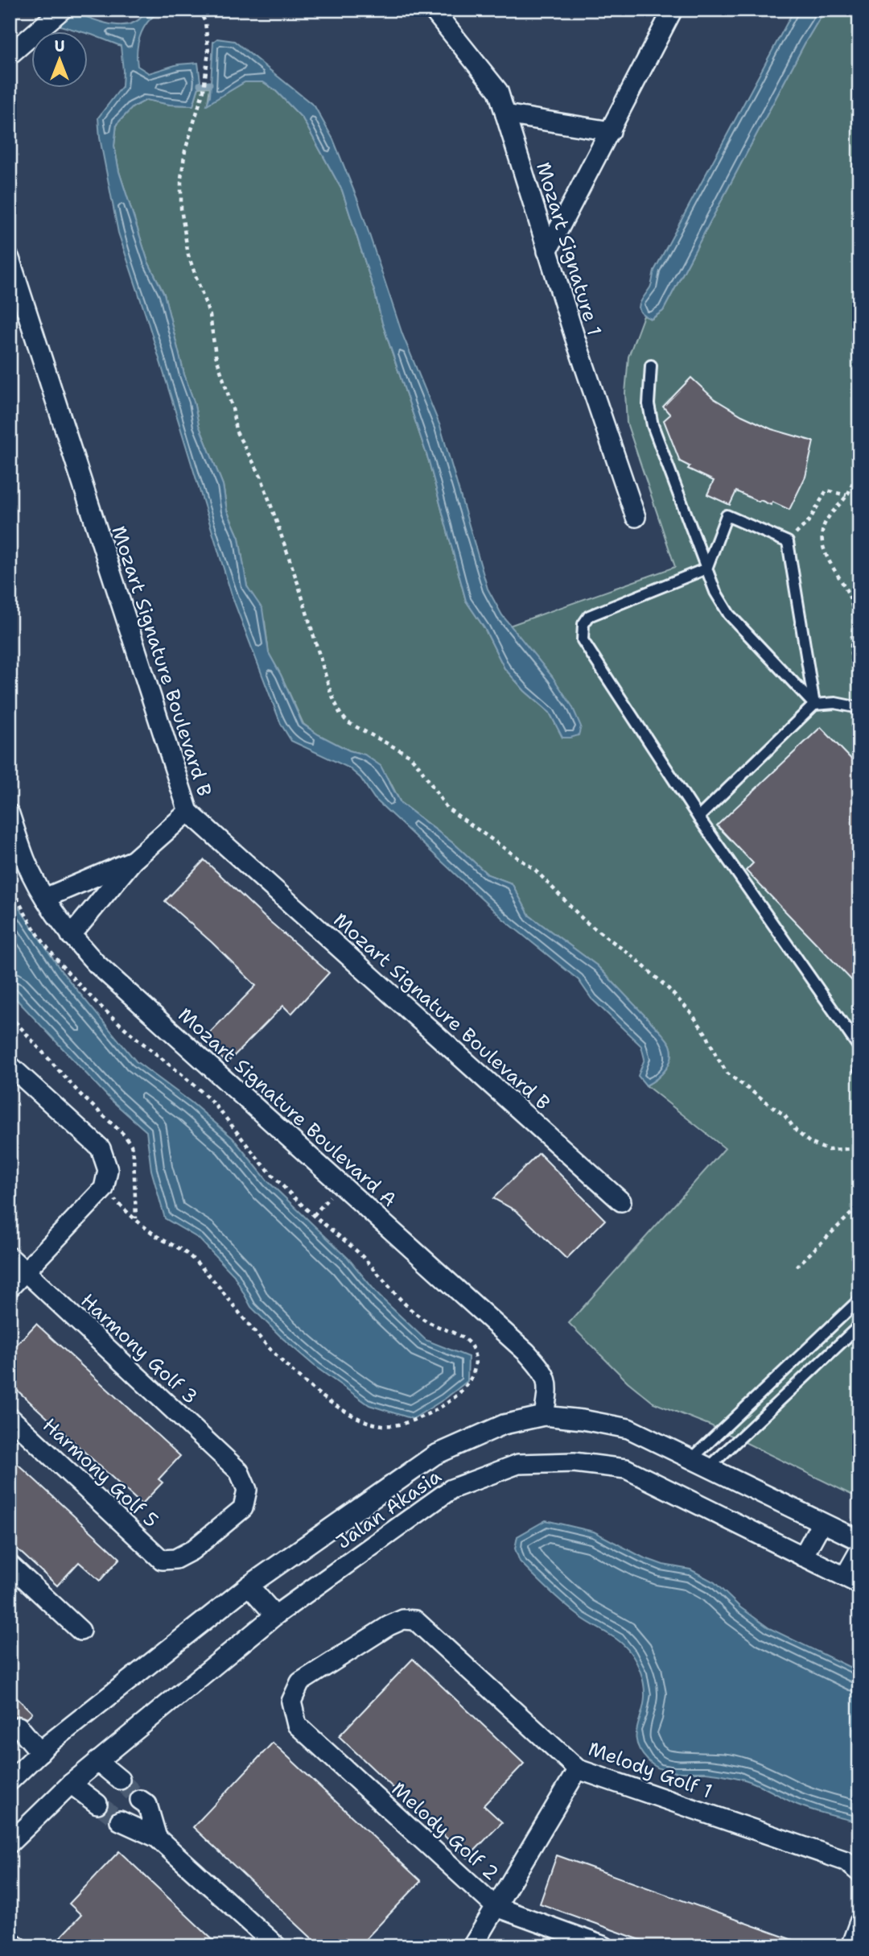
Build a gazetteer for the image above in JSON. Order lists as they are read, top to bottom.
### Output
{
  "streets": {
    "street": [
      "Mozart Signature 1",
      "Mozart Signature Boulevard B",
      "Mozart Signature Boulevard A",
      "Harmony Golf 3",
      "Harmony Golf 5",
      "Jalan Akasia",
      "Melody Golf 1",
      "Melody Golf 2"
    ]
  },
  "crossings": [
    ["Mozart Signature Boulevard A", "Jalan Akasia"],
    ["Harmony Golf 3", "Harmony Golf 5"],
    ["Melody Golf 1", "Melody Golf 2"]
  ],
  "north": "top"
}
